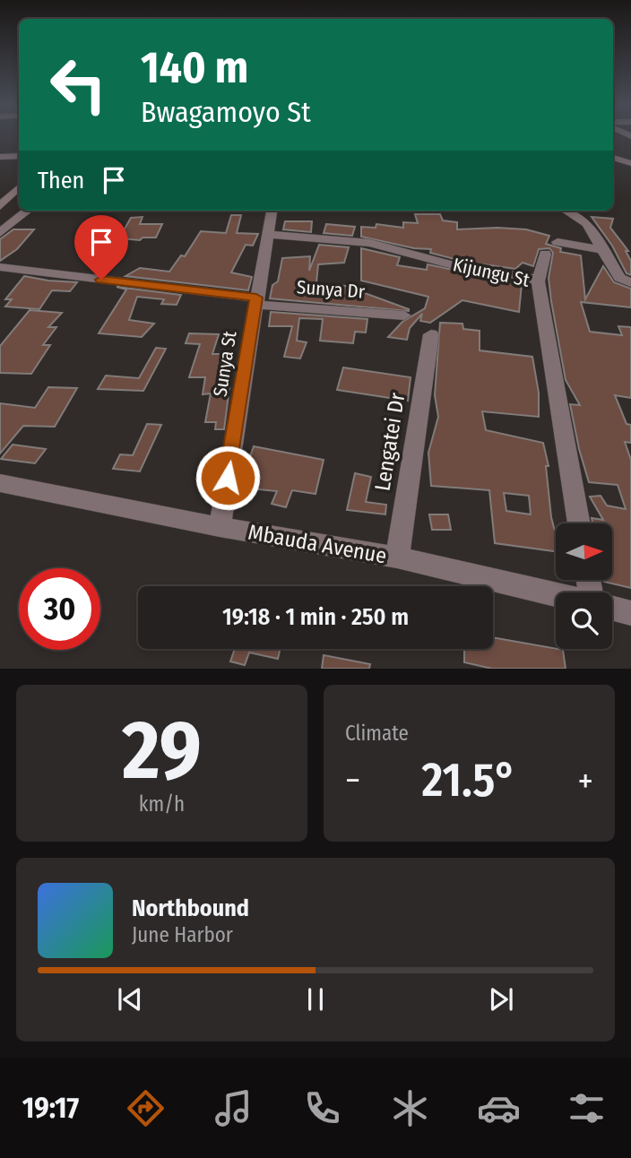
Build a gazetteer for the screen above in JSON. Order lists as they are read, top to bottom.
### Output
{
  "streets": {
    "street": [
      "Kijungu St",
      "Sunya Dr",
      "Sunya St",
      "Lengatei Dr",
      "Mbauda Avenue"
    ]
  },
  "crossings": [
    ["Kijungu St", "Sunya St"],
    ["Sunya Dr", "Sunya St"],
    ["Sunya St", "Mbauda Avenue"],
    ["Lengatei Dr", "Mbauda Avenue"]
  ],
  "north": "right",
  "page": {
    "turn": ["140 m", "Bwagamoyo St"],
    "then": "Then",
    "limit": "30",
    "trip": "19:18 · 1 min · 250 m",
    "tile": [
      ["29", "km/h"],
      "Climate"
    ],
    "heat": ["−", "21.5°", "+"],
    "song": ["Northbound", "June Harbor"],
    "tabs": "19:17"
  }
}
